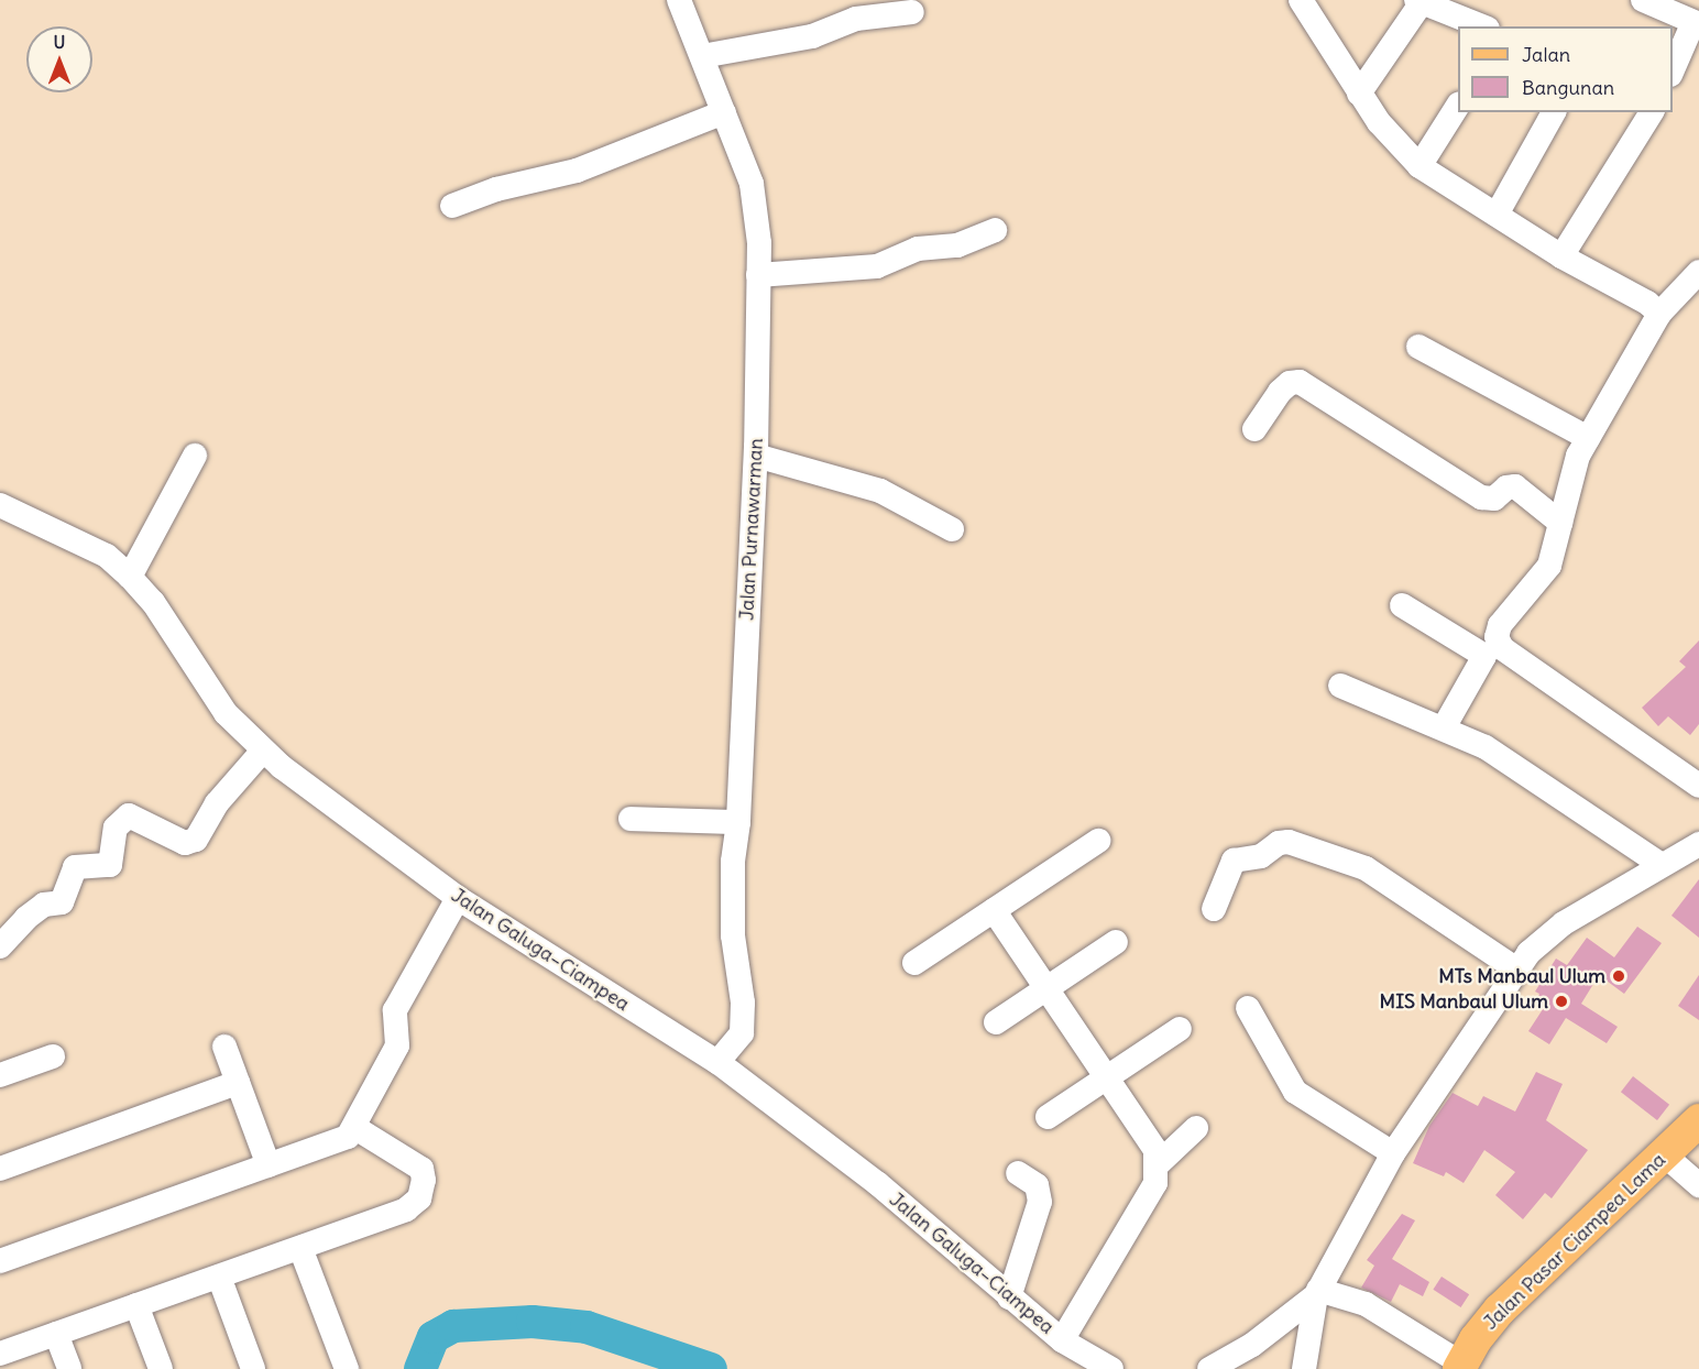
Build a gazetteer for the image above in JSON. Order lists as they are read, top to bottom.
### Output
{
  "streets": {
    "main road": ["Jalan Pasar Ciampea Lama"],
    "street": ["Jalan Purnawarman", "Jalan Galuga–Ciampea"]
  },
  "crossings": [
    ["Jalan Purnawarman", "Jalan Galuga–Ciampea"]
  ],
  "places": ["MTs Manbaul Ulum", "MIS Manbaul Ulum"],
  "legend": ["Jalan", "Bangunan"],
  "north": "top"
}
